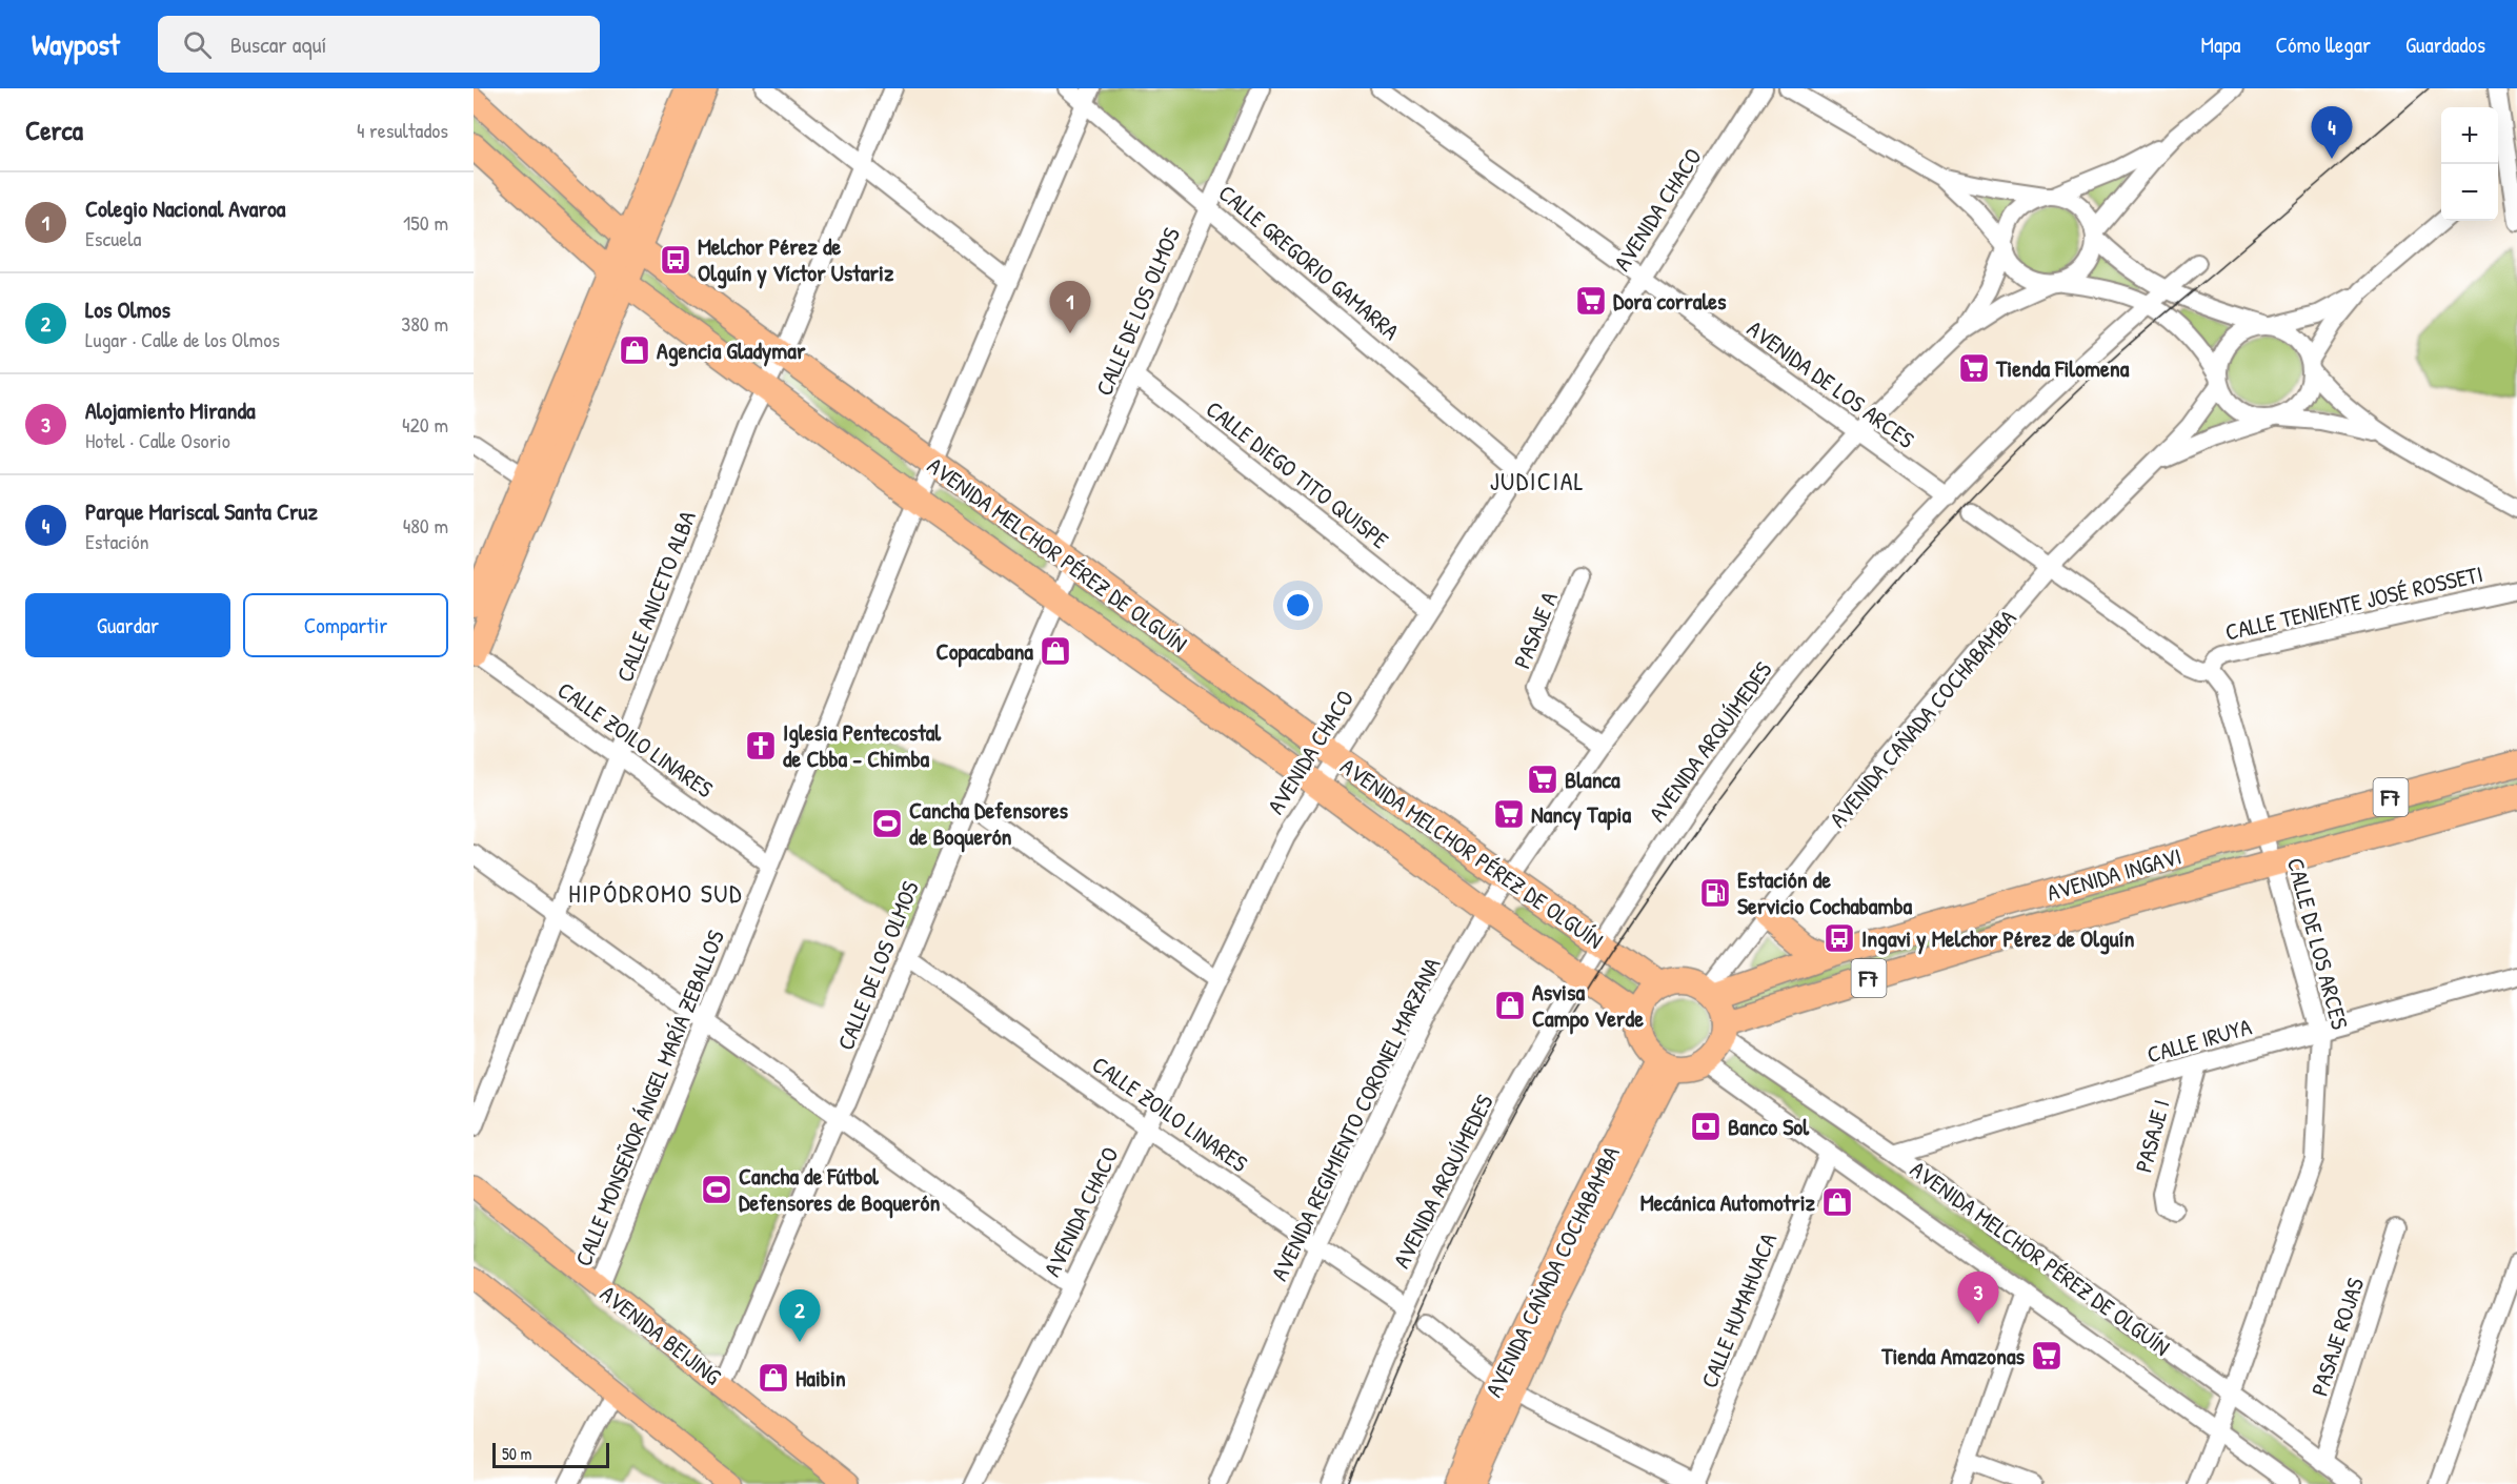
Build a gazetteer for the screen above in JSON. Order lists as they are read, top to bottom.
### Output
{
  "streets": {
    "highway": ["AVENIDA MELCHOR PÉREZ DE OLGUÍN", "F7", "AVENIDA INGAVI"],
    "main road": ["AVENIDA CAÑADA COCHABAMBA", "AVENIDA BEIJING"],
    "street": [
      "AVENIDA CHACO",
      "CALLE GREGORIO GAMARRA",
      "CALLE DE LOS OLMOS",
      "AVENIDA DE LOS ARCES",
      "CALLE DIEGO TITO QUISPE",
      "CALLE ANICETO ALBA",
      "CALLE TENIENTE JOSÉ ROSSETI",
      "PASAJE A",
      "CALLE ZOILO LINARES",
      "AVENIDA ARQUÍMEDES",
      "CALLE DE LOS ARCES",
      "CALLE IRUYA",
      "CALLE MONSEÑOR ÁNGEL MARÍA ZEBALLOS",
      "AVENIDA REGIMIENTO CORONEL MARZANA",
      "PASAJE I",
      "CALLE HUMAHUACA",
      "PASAJE ROJAS"
    ]
  },
  "crossings": [
    ["AVENIDA CHACO", "CALLE GREGORIO GAMARRA"],
    ["AVENIDA CHACO", "AVENIDA DE LOS ARCES"],
    ["AVENIDA CHACO", "CALLE DIEGO TITO QUISPE"],
    ["AVENIDA CHACO", "AVENIDA MELCHOR PÉREZ DE OLGUÍN"],
    ["AVENIDA CHACO", "CALLE ZOILO LINARES"],
    ["CALLE GREGORIO GAMARRA", "CALLE DE LOS OLMOS"],
    ["CALLE GREGORIO GAMARRA", "CALLE MONSEÑOR ÁNGEL MARÍA ZEBALLOS"],
    ["CALLE DE LOS OLMOS", "CALLE DIEGO TITO QUISPE"],
    ["CALLE DE LOS OLMOS", "AVENIDA MELCHOR PÉREZ DE OLGUÍN"],
    ["CALLE DE LOS OLMOS", "CALLE ZOILO LINARES"],
    ["CALLE DE LOS OLMOS", "AVENIDA BEIJING"],
    ["AVENIDA DE LOS ARCES", "AVENIDA ARQUÍMEDES"],
    ["AVENIDA DE LOS ARCES", "AVENIDA REGIMIENTO CORONEL MARZANA"],
    ["AVENIDA MELCHOR PÉREZ DE OLGUÍN", "CALLE ANICETO ALBA"],
    ["AVENIDA MELCHOR PÉREZ DE OLGUÍN", "AVENIDA CAÑADA COCHABAMBA"],
    ["AVENIDA MELCHOR PÉREZ DE OLGUÍN", "AVENIDA ARQUÍMEDES"],
    ["AVENIDA MELCHOR PÉREZ DE OLGUÍN", "AVENIDA INGAVI"],
    ["AVENIDA MELCHOR PÉREZ DE OLGUÍN", "CALLE DE LOS ARCES"],
    ["AVENIDA MELCHOR PÉREZ DE OLGUÍN", "CALLE IRUYA"],
    ["AVENIDA MELCHOR PÉREZ DE OLGUÍN", "CALLE MONSEÑOR ÁNGEL MARÍA ZEBALLOS"],
    ["AVENIDA MELCHOR PÉREZ DE OLGUÍN", "AVENIDA REGIMIENTO CORONEL MARZANA"],
    ["AVENIDA MELCHOR PÉREZ DE OLGUÍN", "CALLE HUMAHUACA"],
    ["AVENIDA MELCHOR PÉREZ DE OLGUÍN", "PASAJE ROJAS"],
    ["CALLE ANICETO ALBA", "CALLE ZOILO LINARES"],
    ["CALLE TENIENTE JOSÉ ROSSETI", "CALLE DE LOS ARCES"],
    ["PASAJE A", "AVENIDA REGIMIENTO CORONEL MARZANA"],
    ["AVENIDA CAÑADA COCHABAMBA", "AVENIDA INGAVI"],
    ["CALLE ZOILO LINARES", "AVENIDA ARQUÍMEDES"],
    ["CALLE ZOILO LINARES", "CALLE MONSEÑOR ÁNGEL MARÍA ZEBALLOS"],
    ["CALLE ZOILO LINARES", "AVENIDA REGIMIENTO CORONEL MARZANA"],
    ["AVENIDA INGAVI", "CALLE DE LOS ARCES"],
    ["CALLE DE LOS ARCES", "CALLE IRUYA"],
    ["CALLE IRUYA", "PASAJE I"],
    ["CALLE MONSEÑOR ÁNGEL MARÍA ZEBALLOS", "AVENIDA BEIJING"]
  ],
  "districts": ["JUDICIAL", "HIPÓDROMO SUD"],
  "places": {
    "bus stop": ["Melchor Pérez de Olguín y Víctor Ustariz", "Ingavi y Melchor Pérez de Olguín"],
    "supermarket": [
      "Dora corrales",
      "Tienda Filomena",
      "Blanca",
      "Nancy Tapia",
      "Tienda Amazonas"
    ],
    "shop": [
      "Agencia Gladymar",
      "Copacabana",
      "Asvisa Campo Verde",
      "Mecánica Automotriz",
      "Haibin"
    ],
    "church": ["Iglesia Pentecostal de Cbba - Chimba"],
    "sports": ["Cancha Defensores de Boquerón", "Cancha de Fútbol Defensores de Boquerón"],
    "fuel station": ["Estación de Servicio Cochabamba"],
    "bank": ["Banco Sol"]
  },
  "scale_bar": "50 m",
  "page": {
    "header": "Waypost",
    "search": "Buscar aquí",
    "nav": ["Mapa", "Cómo llegar", "Guardados"],
    "heading": ["Cerca", "4 resultados"],
    "pins": [
      "4",
      "1",
      "3",
      "2"
    ],
    "map_buttons": ["+", "−"],
    "list": [
      {
        "mark": "1",
        "name": "Colegio Nacional Avaroa",
        "note": "Escuela",
        "value": "150 m"
      },
      {
        "mark": "2",
        "name": "Los Olmos",
        "note": "Lugar · Calle de los Olmos",
        "value": "380 m"
      },
      {
        "mark": "3",
        "name": "Alojamiento Miranda",
        "note": "Hotel · Calle Osorio",
        "value": "420 m"
      },
      {
        "mark": "4",
        "name": "Parque Mariscal Santa Cruz",
        "note": "Estación",
        "value": "480 m"
      }
    ],
    "buttons": ["Guardar", "Compartir"],
    "scale": "50 m"
  }
}
